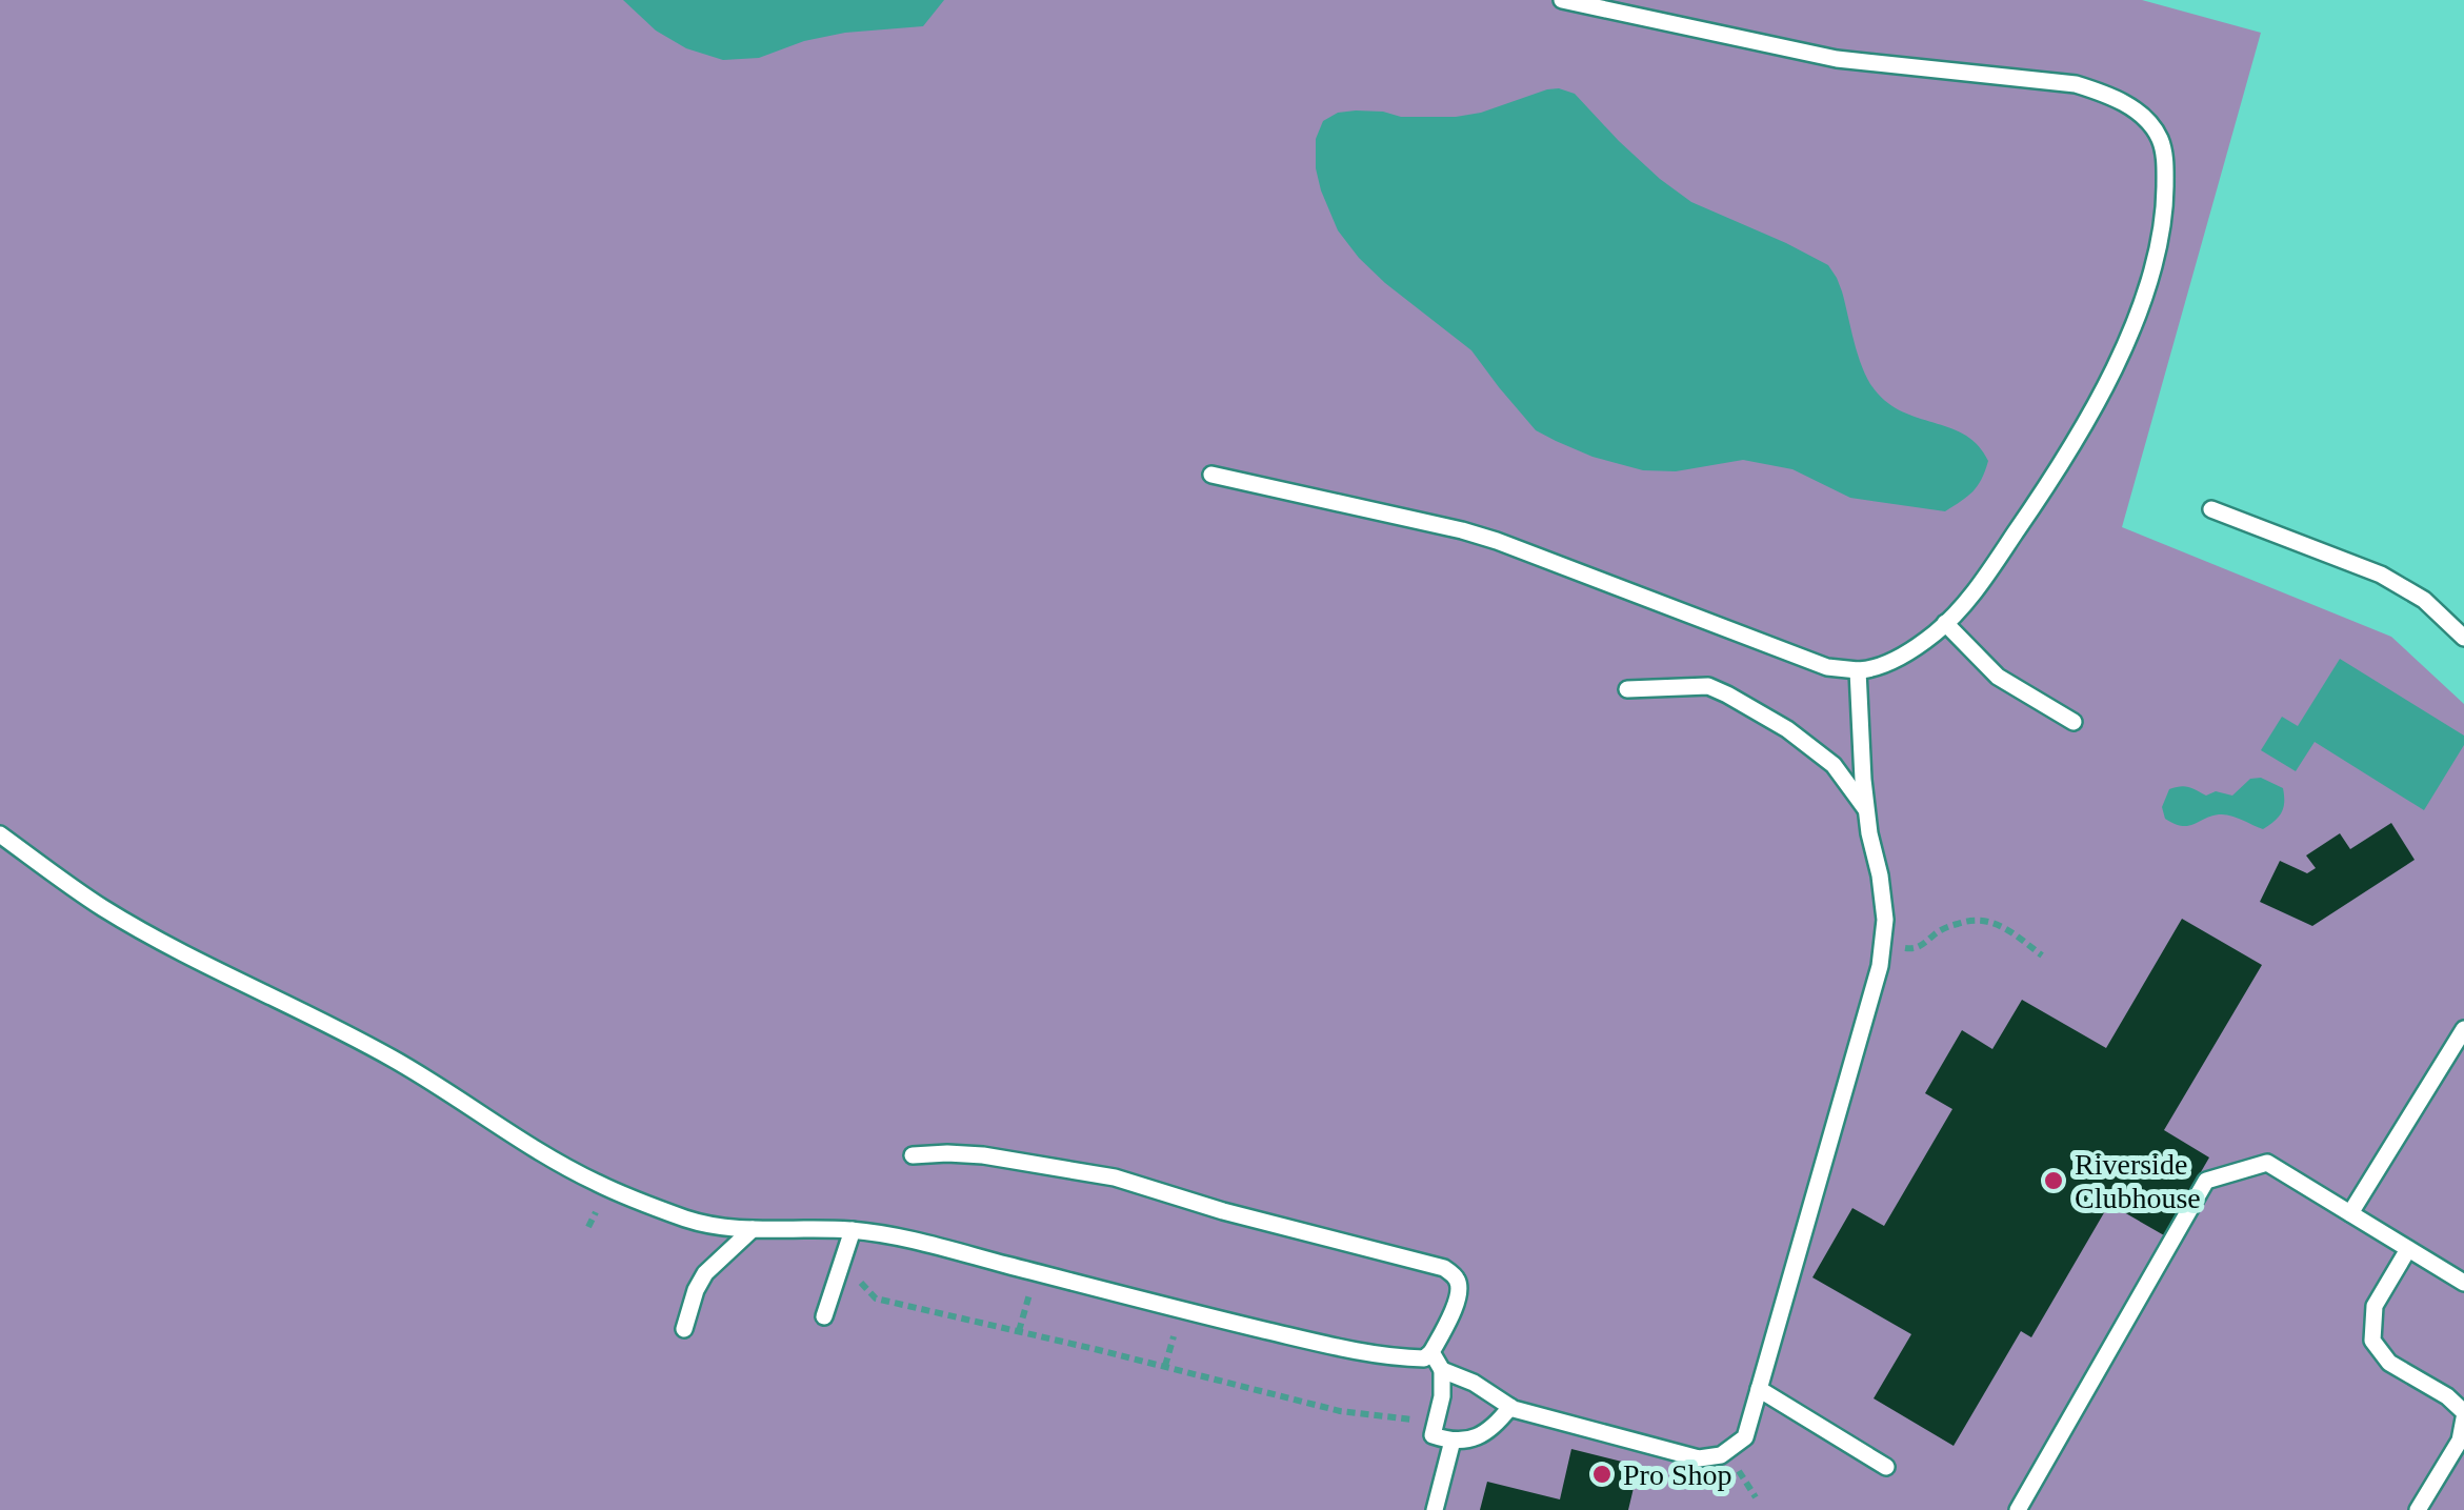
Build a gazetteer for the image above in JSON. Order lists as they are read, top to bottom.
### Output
{
  "places": ["Riverside Clubhouse", "Pro Shop"]
}
